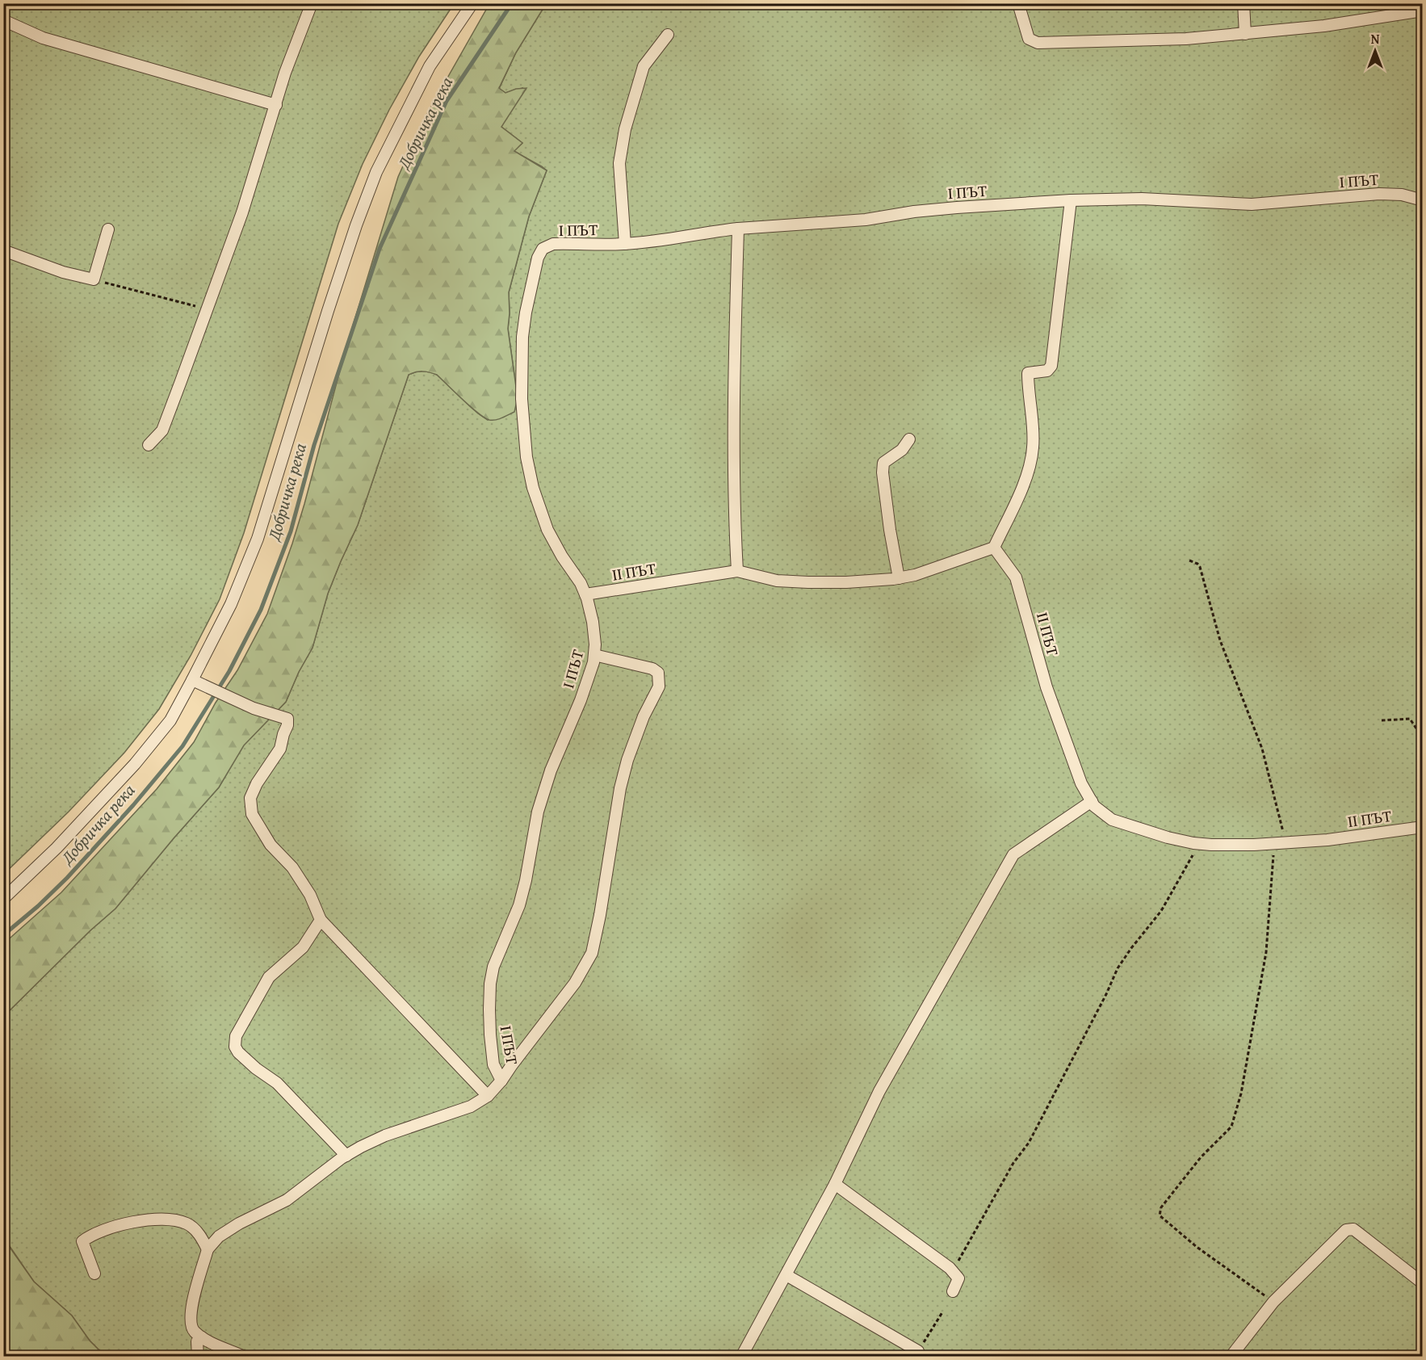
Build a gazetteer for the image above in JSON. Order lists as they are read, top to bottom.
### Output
{
  "streets": {
    "street": ["І ПЪТ", "ІІ ПЪТ"]
  },
  "crossings": [
    ["І ПЪТ", "ІІ ПЪТ"]
  ],
  "water": ["Добричка река"],
  "north": "top"
}
